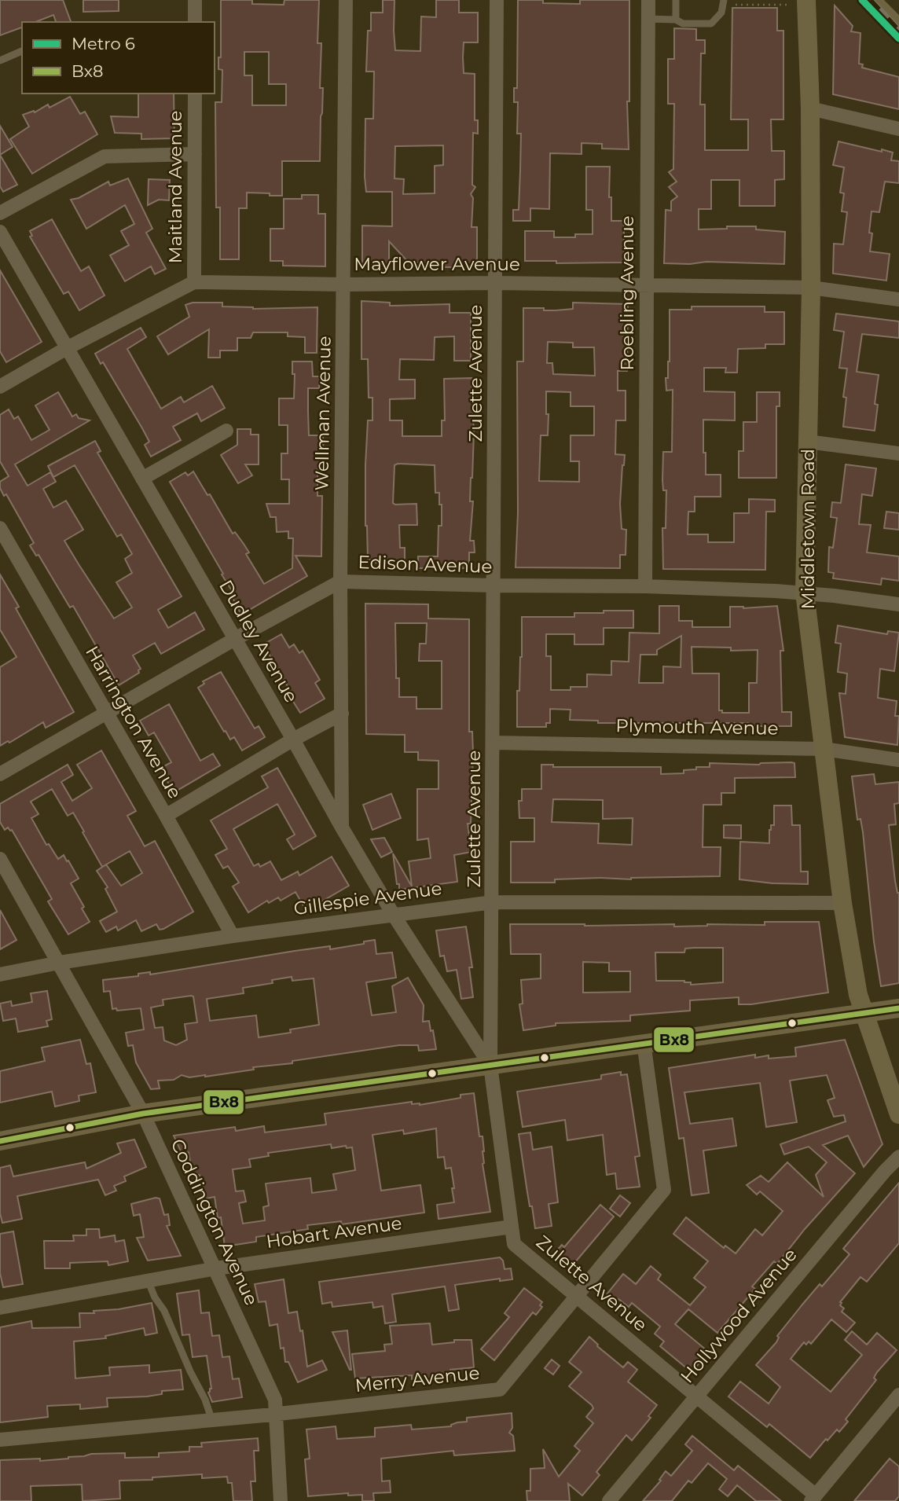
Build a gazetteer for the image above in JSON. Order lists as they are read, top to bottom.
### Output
{
  "streets": {
    "street": [
      "Maitland Avenue",
      "Mayflower Avenue",
      "Roebling Avenue",
      "Zulette Avenue",
      "Wellman Avenue",
      "Middletown Road",
      "Edison Avenue",
      "Dudley Avenue",
      "Harrington Avenue",
      "Plymouth Avenue",
      "Gillespie Avenue",
      "Coddington Avenue",
      "Hobart Avenue",
      "Hollywood Avenue",
      "Merry Avenue"
    ]
  },
  "crossings": [
    ["Maitland Avenue", "Mayflower Avenue"],
    ["Mayflower Avenue", "Roebling Avenue"],
    ["Mayflower Avenue", "Zulette Avenue"],
    ["Mayflower Avenue", "Wellman Avenue"],
    ["Mayflower Avenue", "Middletown Road"],
    ["Mayflower Avenue", "Dudley Avenue"],
    ["Roebling Avenue", "Edison Avenue"],
    ["Zulette Avenue", "Edison Avenue"],
    ["Zulette Avenue", "Dudley Avenue"],
    ["Zulette Avenue", "Plymouth Avenue"],
    ["Zulette Avenue", "Gillespie Avenue"],
    ["Zulette Avenue", "Hobart Avenue"],
    ["Zulette Avenue", "Hollywood Avenue"],
    ["Zulette Avenue", "Merry Avenue"],
    ["Wellman Avenue", "Edison Avenue"],
    ["Wellman Avenue", "Dudley Avenue"],
    ["Middletown Road", "Edison Avenue"],
    ["Middletown Road", "Plymouth Avenue"],
    ["Middletown Road", "Gillespie Avenue"],
    ["Edison Avenue", "Dudley Avenue"],
    ["Edison Avenue", "Harrington Avenue"],
    ["Dudley Avenue", "Gillespie Avenue"],
    ["Harrington Avenue", "Gillespie Avenue"],
    ["Gillespie Avenue", "Coddington Avenue"],
    ["Coddington Avenue", "Hobart Avenue"],
    ["Coddington Avenue", "Merry Avenue"]
  ],
  "lines": ["metro line 6", "transit line Bx8"],
  "legend": ["Metro 6", "Bx8"]
}
